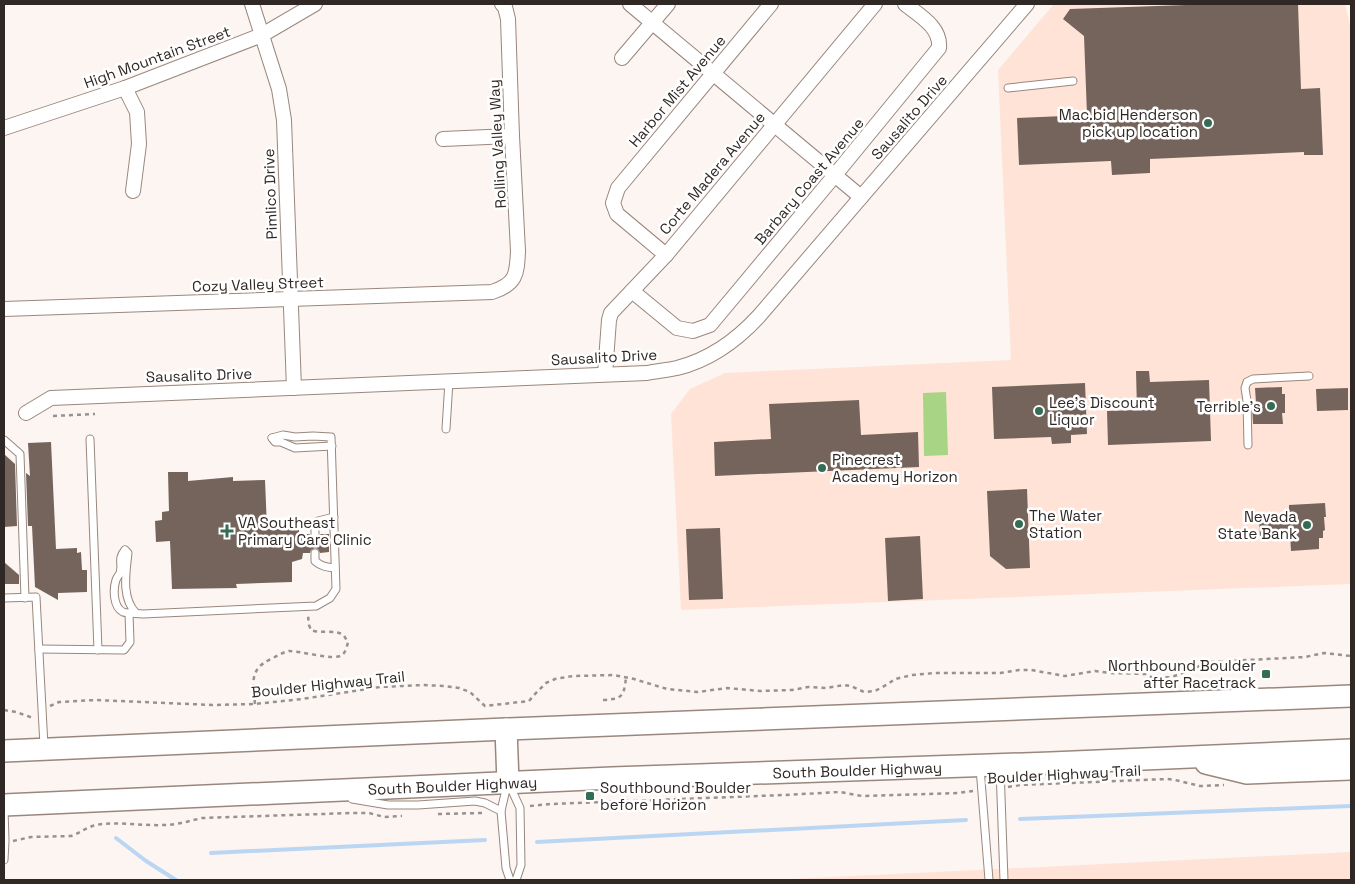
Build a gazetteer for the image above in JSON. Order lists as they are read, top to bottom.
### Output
{
  "streets": {
    "main road": ["South Boulder Highway"],
    "street": [
      "High Mountain Street",
      "Harbor Mist Avenue",
      "Sausalito Drive",
      "Rolling Valley Way",
      "Corte Madera Avenue",
      "Barbary Coast Avenue",
      "Pimlico Drive",
      "Cozy Valley Street"
    ],
    "path": ["Boulder Highway Trail"]
  },
  "crossings": [
    ["High Mountain Street", "Pimlico Drive"],
    ["Harbor Mist Avenue", "Corte Madera Avenue"],
    ["Sausalito Drive", "Corte Madera Avenue"],
    ["Sausalito Drive", "Pimlico Drive"],
    ["Rolling Valley Way", "Cozy Valley Street"],
    ["Corte Madera Avenue", "Barbary Coast Avenue"],
    ["Pimlico Drive", "Cozy Valley Street"]
  ],
  "places": {
    "other": [
      "Mac.bid Henderson pick up location",
      "Terrible's",
      "Lee's Discount Liquor",
      "Pinecrest Academy Horizon",
      "The Water Station",
      "Nevada State Bank"
    ],
    "health": ["VA Southeast Primary Care Clinic"],
    "transit": ["Northbound Boulder after Racetrack", "Southbound Boulder before Horizon"]
  }
}
